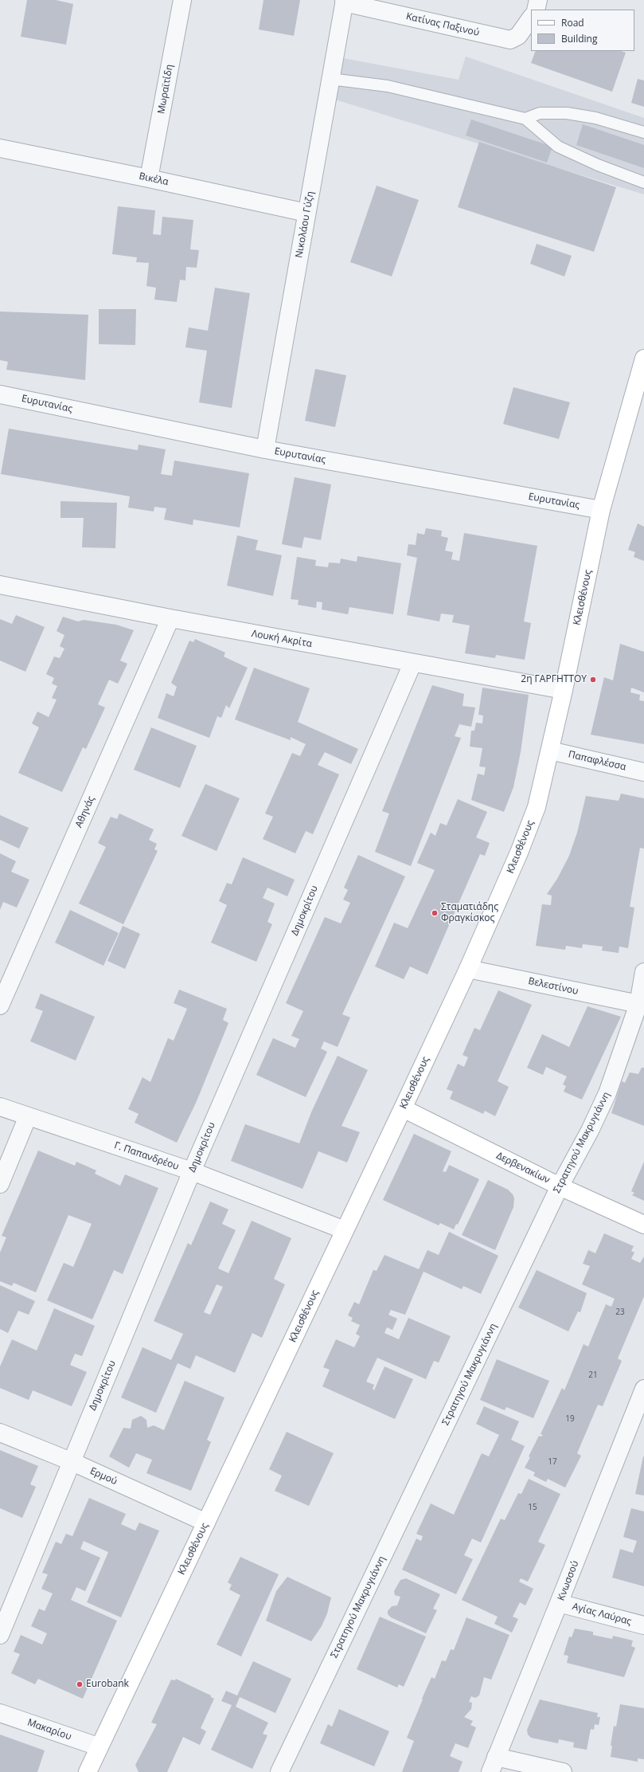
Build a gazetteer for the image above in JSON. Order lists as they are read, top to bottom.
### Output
{
  "streets": {
    "main road": ["Κλεισθένους", "Δερβενακίων"],
    "street": [
      "Κατίνας Παξινού",
      "Μωραϊτίδη",
      "Βικέλα",
      "Νικολάου Γύζη",
      "Ευρυτανίας",
      "Λουκή Ακρίτα",
      "Παπαφλέσσα",
      "Αθηνάς",
      "Δημοκρίτου",
      "Βελεστίνου",
      "Στρατηγού Μακρυγιάννη",
      "Γ. Παπανδρέου",
      "Ερμού",
      "Κνωσσού",
      "Αγίας Λαύρας",
      "Μακαρίου"
    ]
  },
  "crossings": [
    ["Κατίνας Παξινού", "Νικολάου Γύζη"],
    ["Μωραϊτίδη", "Βικέλα"],
    ["Βικέλα", "Νικολάου Γύζη"],
    ["Νικολάου Γύζη", "Ευρυτανίας"],
    ["Ευρυτανίας", "Κλεισθένους"],
    ["Κλεισθένους", "Λουκή Ακρίτα"],
    ["Κλεισθένους", "Παπαφλέσσα"],
    ["Κλεισθένους", "Βελεστίνου"],
    ["Κλεισθένους", "Γ. Παπανδρέου"],
    ["Κλεισθένους", "Δερβενακίων"],
    ["Κλεισθένους", "Ερμού"],
    ["Κλεισθένους", "Μακαρίου"],
    ["Λουκή Ακρίτα", "Αθηνάς"],
    ["Λουκή Ακρίτα", "Δημοκρίτου"],
    ["Δημοκρίτου", "Γ. Παπανδρέου"],
    ["Δημοκρίτου", "Ερμού"],
    ["Βελεστίνου", "Στρατηγού Μακρυγιάννη"],
    ["Στρατηγού Μακρυγιάννη", "Δερβενακίων"],
    ["Κνωσσού", "Αγίας Λαύρας"]
  ],
  "places": ["2η ΓΑΡΓΗΤΤΟΥ", "Σταματιάδης Φραγκίσκος", "Eurobank"],
  "house_numbers": [
    "23",
    "21",
    "19",
    "17",
    "15"
  ],
  "legend": ["Road", "Building"]
}
